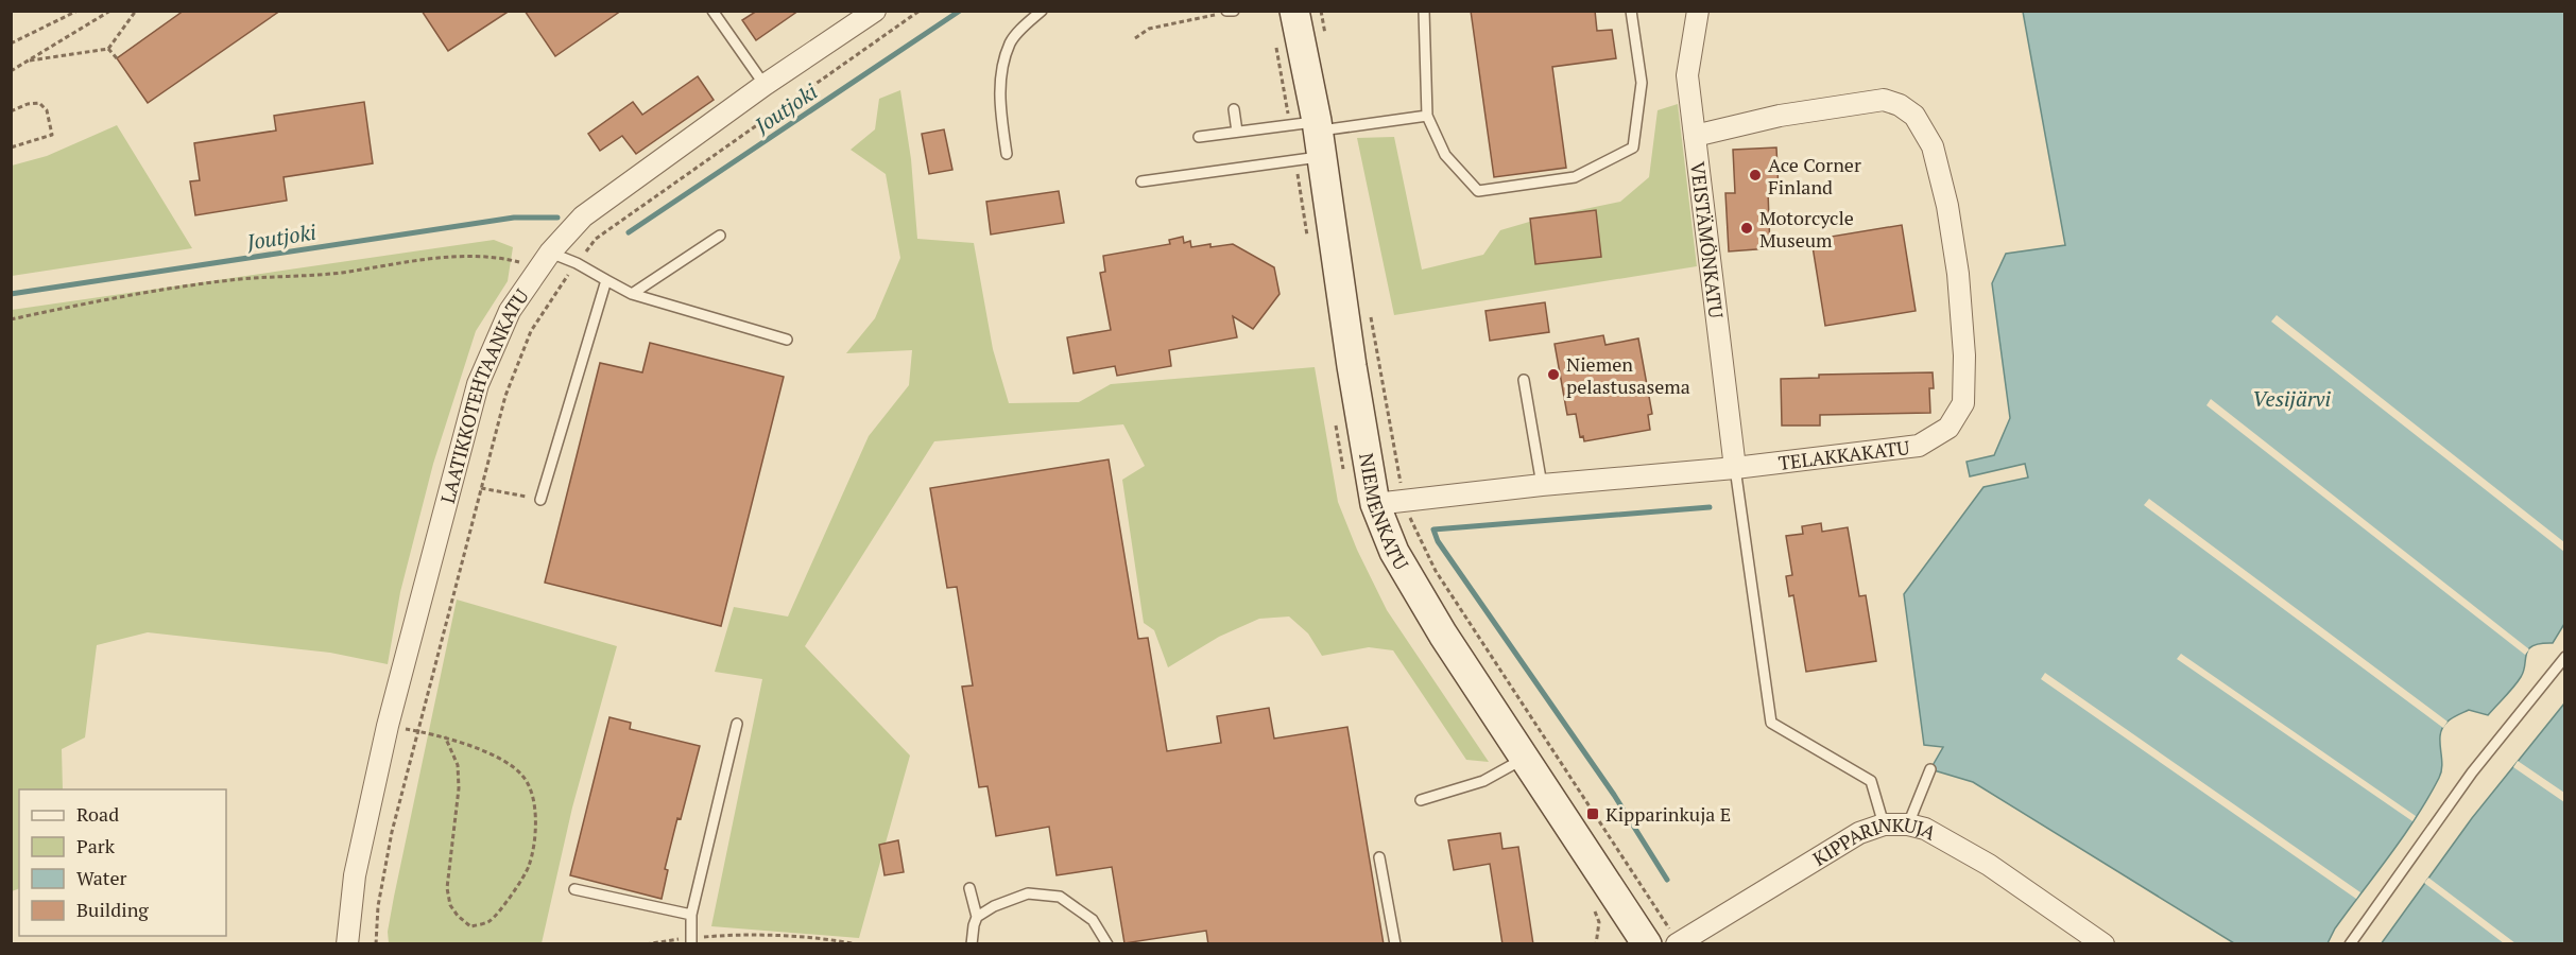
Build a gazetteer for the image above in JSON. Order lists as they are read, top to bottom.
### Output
{
  "streets": {
    "street": [
      "VEISTÄMÖNKATU",
      "LAATIKKOTEHTAANKATU",
      "TELAKKAKATU",
      "NIEMENKATU",
      "KIPPARINKUJA"
    ]
  },
  "crossings": [
    ["VEISTÄMÖNKATU", "TELAKKAKATU"],
    ["TELAKKAKATU", "NIEMENKATU"]
  ],
  "water": ["Joutjoki", "Vesijärvi"],
  "places": {
    "other": ["Ace Corner Finland", "Motorcycle Museum", "Niemen pelastusasema"],
    "transit": ["Kipparinkuja E"]
  },
  "legend": [
    "Road",
    "Park",
    "Water",
    "Building"
  ]
}
